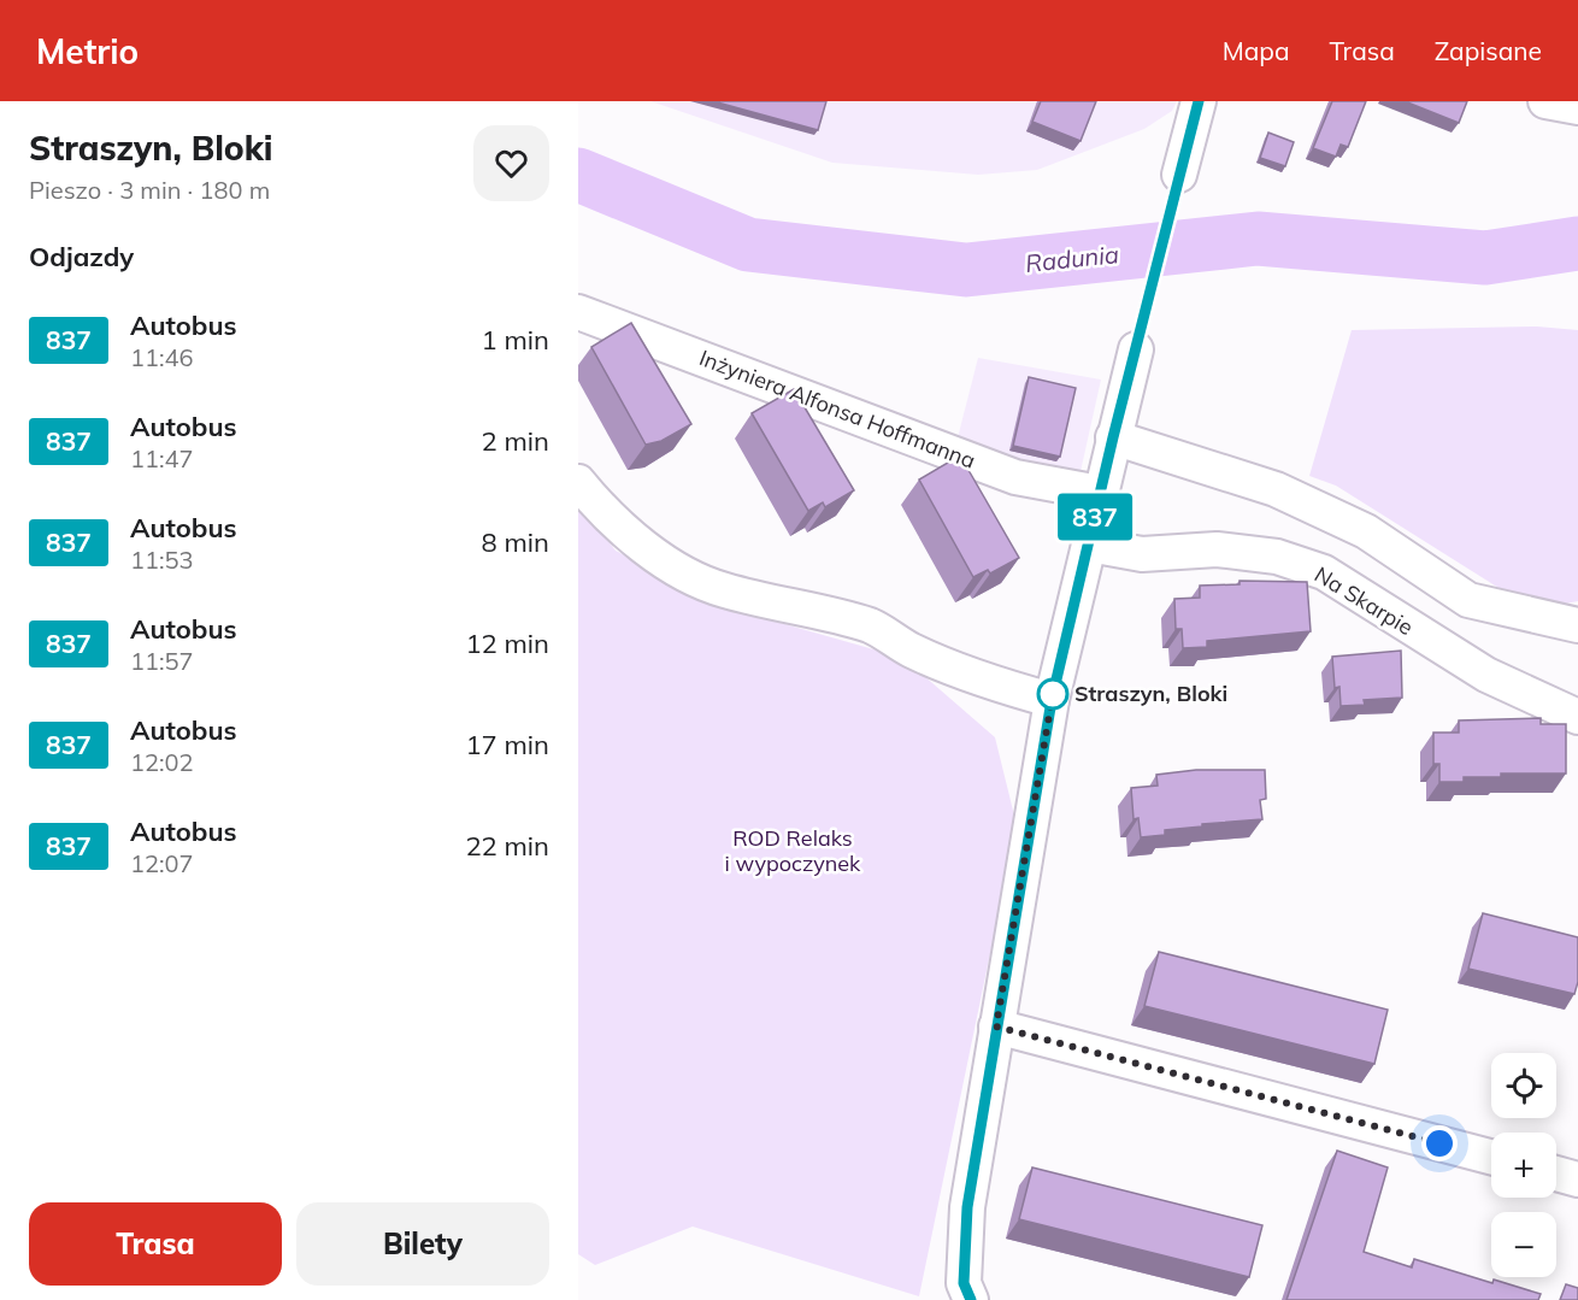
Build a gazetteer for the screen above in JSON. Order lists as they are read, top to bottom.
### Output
{
  "streets": {
    "street": ["Inżyniera Alfonsa Hoffmanna", "Na Skarpie"]
  },
  "water": ["Radunia"],
  "parks": ["ROD Relaks i wypoczynek"],
  "places": ["Straszyn, Bloki"],
  "lines": ["bus line 837"],
  "page": {
    "header": "Metrio",
    "nav": ["Mapa", "Trasa", "Zapisane"],
    "heading": [
      ["Straszyn, Bloki", "Pieszo · 3 min · 180 m"],
      "Odjazdy"
    ],
    "on_map": "837",
    "list": [
      {
        "mark": "837",
        "name": "Autobus",
        "note": "11:46",
        "value": "1 min"
      },
      {
        "mark": "837",
        "name": "Autobus",
        "note": "11:47",
        "value": "2 min"
      },
      {
        "mark": "837",
        "name": "Autobus",
        "note": "11:53",
        "value": "8 min"
      },
      {
        "mark": "837",
        "name": "Autobus",
        "note": "11:57",
        "value": "12 min"
      },
      {
        "mark": "837",
        "name": "Autobus",
        "note": "12:02",
        "value": "17 min"
      },
      {
        "mark": "837",
        "name": "Autobus",
        "note": "12:07",
        "value": "22 min"
      }
    ],
    "map_buttons": ["+", "−"],
    "buttons": ["Trasa", "Bilety"]
  }
}
